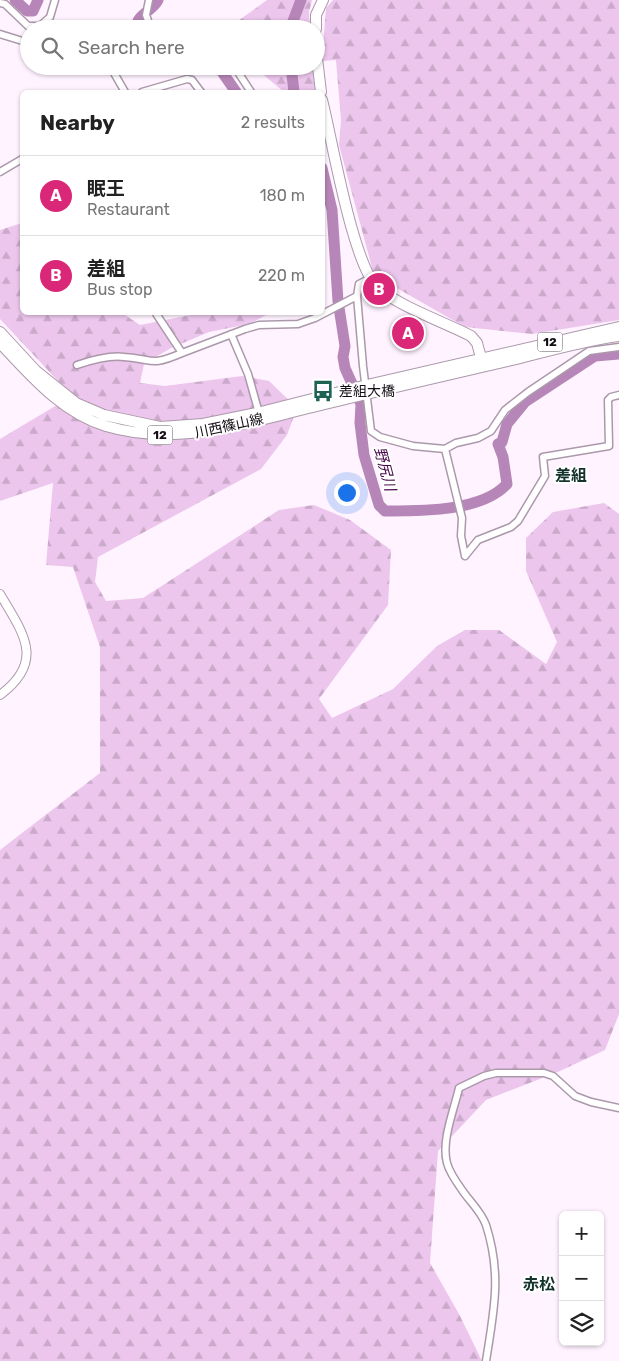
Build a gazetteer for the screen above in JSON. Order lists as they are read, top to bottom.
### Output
{
  "streets": {
    "main road": ["12", "川西篠山線"]
  },
  "districts": ["差組", "赤松"],
  "water": ["野尻川"],
  "places": {
    "bus stop": ["差組大橋"]
  },
  "page": {
    "search": "Search here",
    "heading": ["Nearby", "2 results"],
    "list": [
      {
        "mark": "A",
        "name": "眠王",
        "note": "Restaurant",
        "value": "180 m"
      },
      {
        "mark": "B",
        "name": "差組",
        "note": "Bus stop",
        "value": "220 m"
      }
    ],
    "pins": ["B", "A"],
    "map_buttons": ["+", "−"]
  }
}
